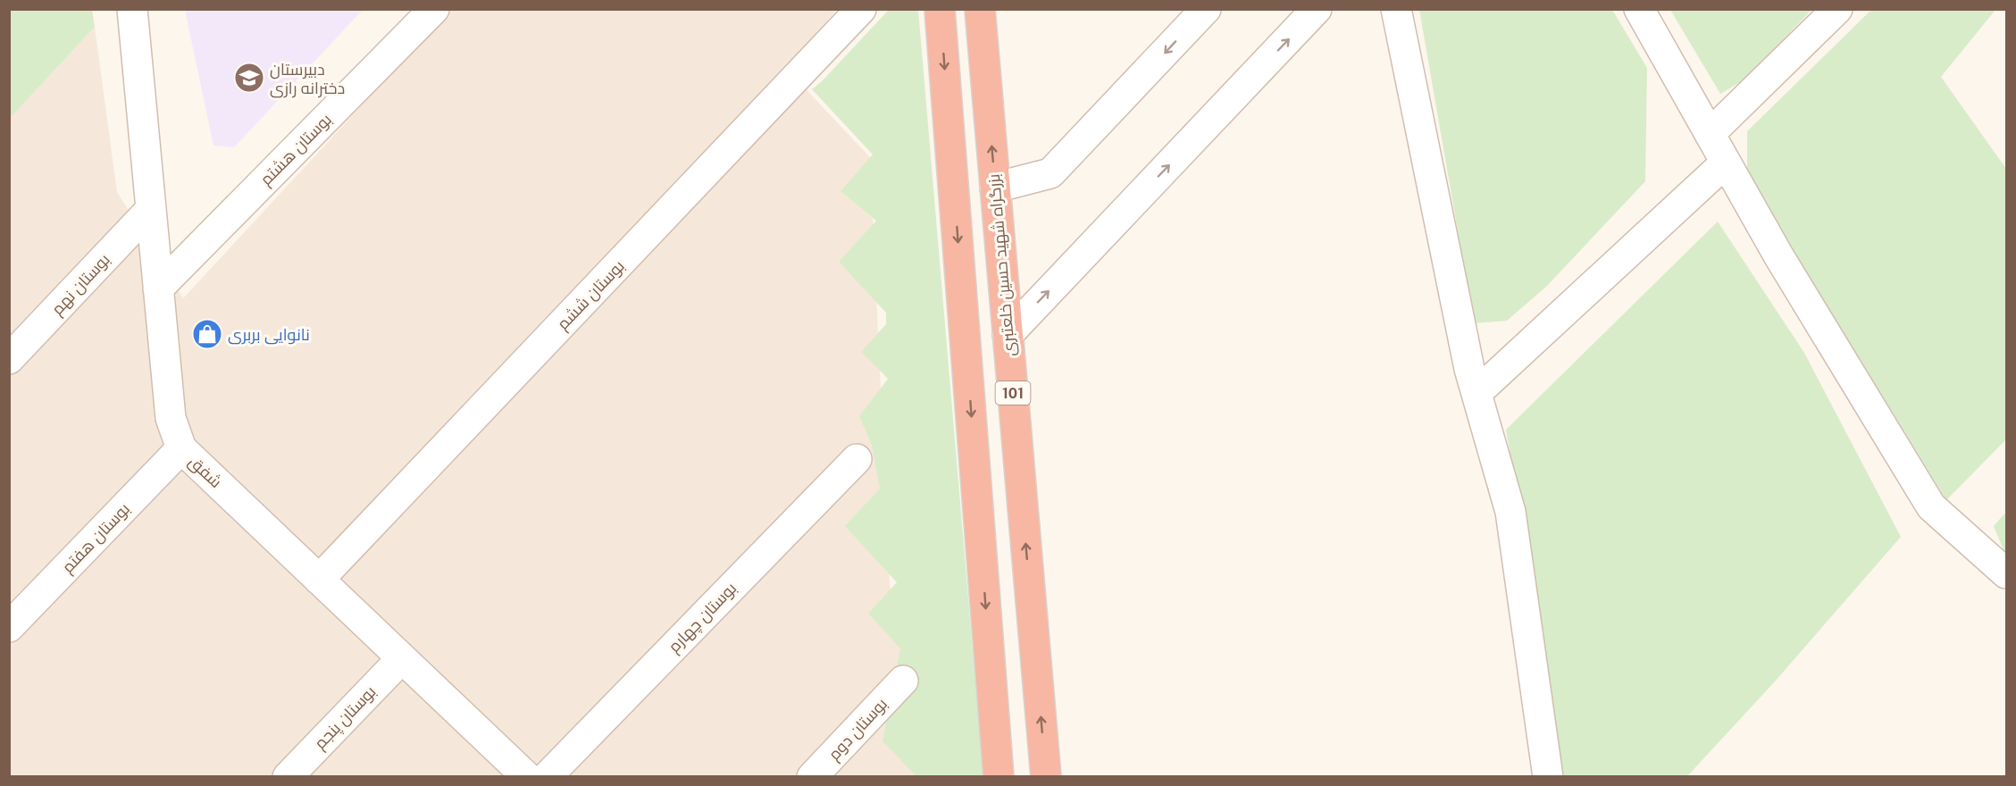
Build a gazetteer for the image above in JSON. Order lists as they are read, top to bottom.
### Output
{
  "streets": {
    "highway": ["بزرگراه شهید حسین خلعتبری", "101"],
    "street": [
      "بوستان هشتم",
      "بوستان نهم",
      "بوستان ششم",
      "شفق",
      "بوستان هفتم",
      "بوستان چهارم",
      "بوستان پنجم",
      "بوستان دوم"
    ]
  },
  "crossings": [
    ["بوستان هشتم", "شفق"],
    ["بوستان نهم", "شفق"],
    ["بوستان ششم", "شفق"],
    ["شفق", "بوستان هفتم"],
    ["شفق", "بوستان پنجم"]
  ],
  "places": {
    "school or university": ["دبیرستان دخترانه رازی"],
    "shop": ["نانوایی بربری"]
  }
}
